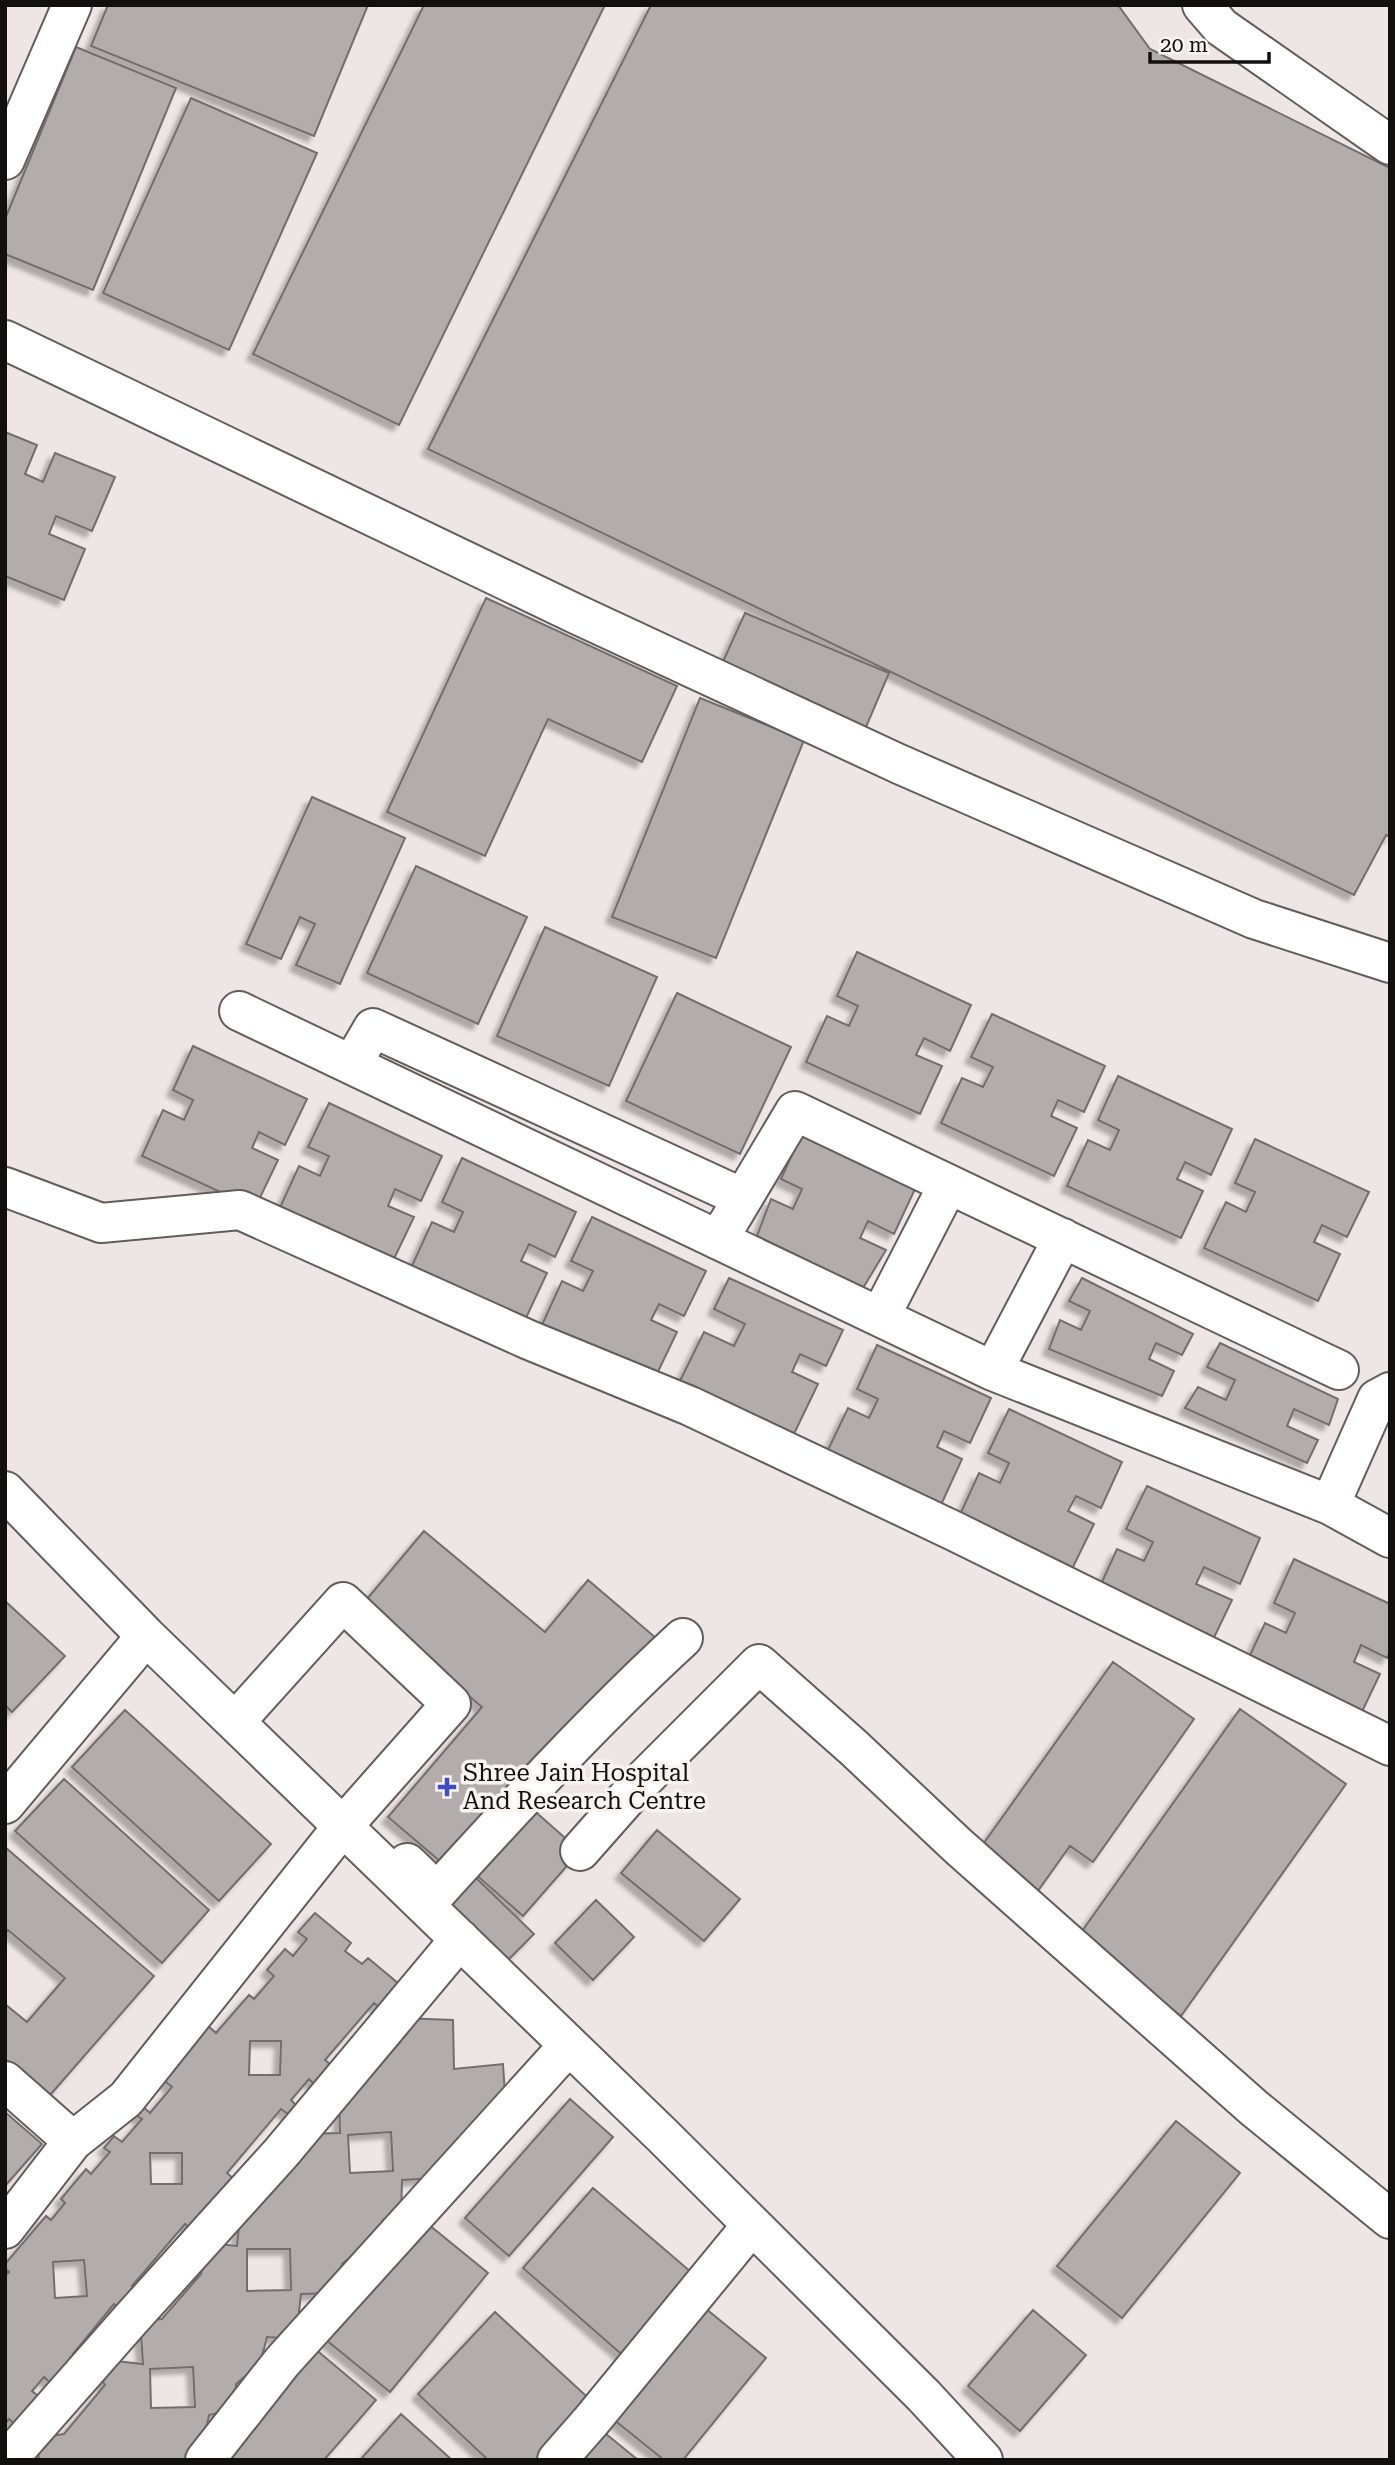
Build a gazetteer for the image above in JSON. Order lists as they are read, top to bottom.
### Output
{
  "places": {
    "health": ["Shree Jain Hospital And Research Centre"]
  },
  "scale_bar": "20 m"
}
